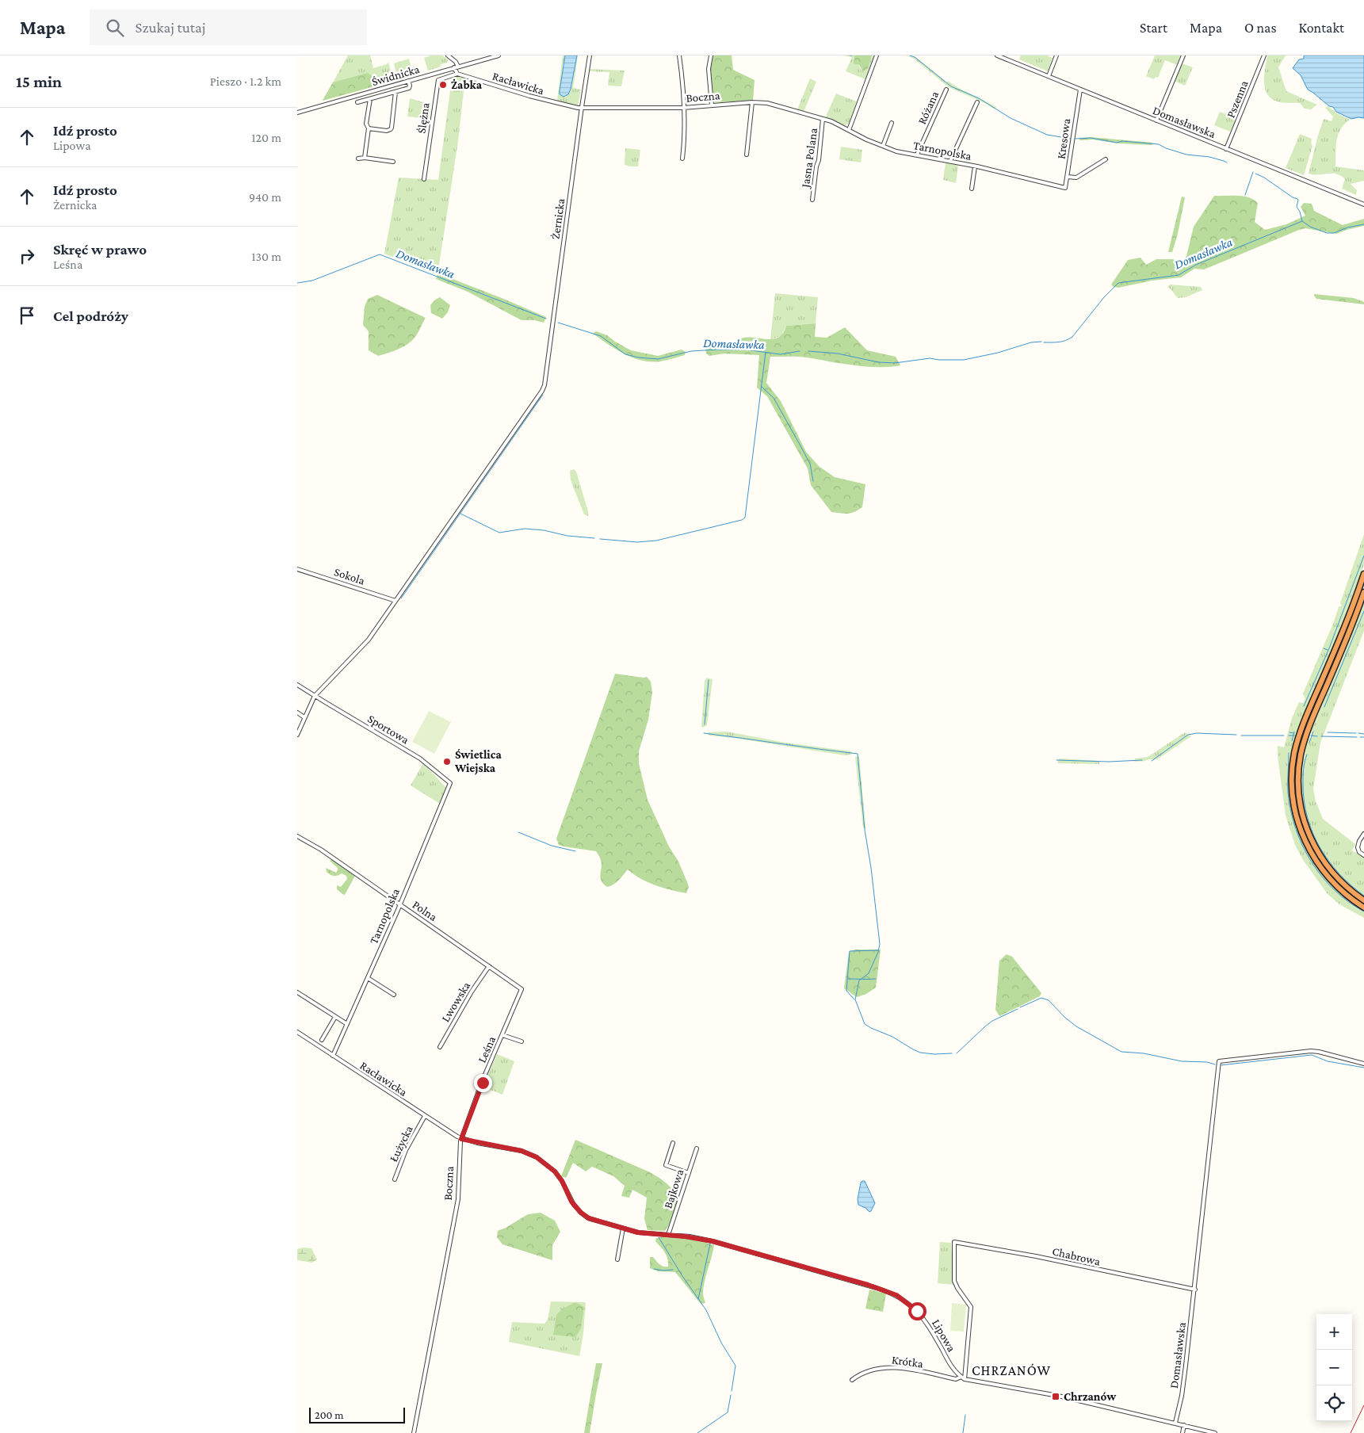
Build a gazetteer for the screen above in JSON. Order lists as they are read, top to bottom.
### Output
{
  "streets": {
    "street": [
      "Świdnicka",
      "Racławicka",
      "Boczna",
      "Pszenna",
      "Różana",
      "Ślężna",
      "Domasławska",
      "Kresowa",
      "Tarnopolska",
      "Jasna Polana",
      "Żernicka",
      "Sokola",
      "Sportowa",
      "Polna",
      "Lwowska",
      "Leśna",
      "Łużycka",
      "Bajkowa",
      "Chabrowa",
      "Lipowa",
      "Krótka"
    ]
  },
  "crossings": [
    ["Racławicka", "Boczna"],
    ["Racławicka", "Ślężna"],
    ["Racławicka", "Tarnopolska"],
    ["Racławicka", "Żernicka"],
    ["Racławicka", "Leśna"],
    ["Racławicka", "Łużycka"],
    ["Boczna", "Tarnopolska"],
    ["Boczna", "Jasna Polana"],
    ["Boczna", "Żernicka"],
    ["Boczna", "Leśna"],
    ["Pszenna", "Domasławska"],
    ["Różana", "Tarnopolska"],
    ["Domasławska", "Kresowa"],
    ["Domasławska", "Chabrowa"],
    ["Kresowa", "Tarnopolska"],
    ["Tarnopolska", "Jasna Polana"],
    ["Tarnopolska", "Sportowa"],
    ["Tarnopolska", "Polna"],
    ["Żernicka", "Sokola"],
    ["Polna", "Lwowska"],
    ["Polna", "Leśna"],
    ["Bajkowa", "Lipowa"],
    ["Chabrowa", "Lipowa"],
    ["Chabrowa", "Krótka"],
    ["Lipowa", "Krótka"]
  ],
  "districts": ["CHRZANÓW"],
  "water": ["Domasławka"],
  "places": {
    "other": ["Żabka", "Świetlica Wiejska"],
    "transit": ["Chrzanów"]
  },
  "scale_bar": "200 m",
  "page": {
    "header": "Mapa",
    "search": "Szukaj tutaj",
    "nav": [
      "Start",
      "Mapa",
      "O nas",
      "Kontakt"
    ],
    "heading": ["15 min", "Pieszo · 1.2 km"],
    "list": [
      ["Idź prosto", "Lipowa", "120 m"],
      ["Idź prosto", "Żernicka", "940 m"],
      ["Skręć w prawo", "Leśna", "130 m"],
      "Cel podróży"
    ],
    "map_buttons": ["+", "−"],
    "scale": "200 m"
  }
}
